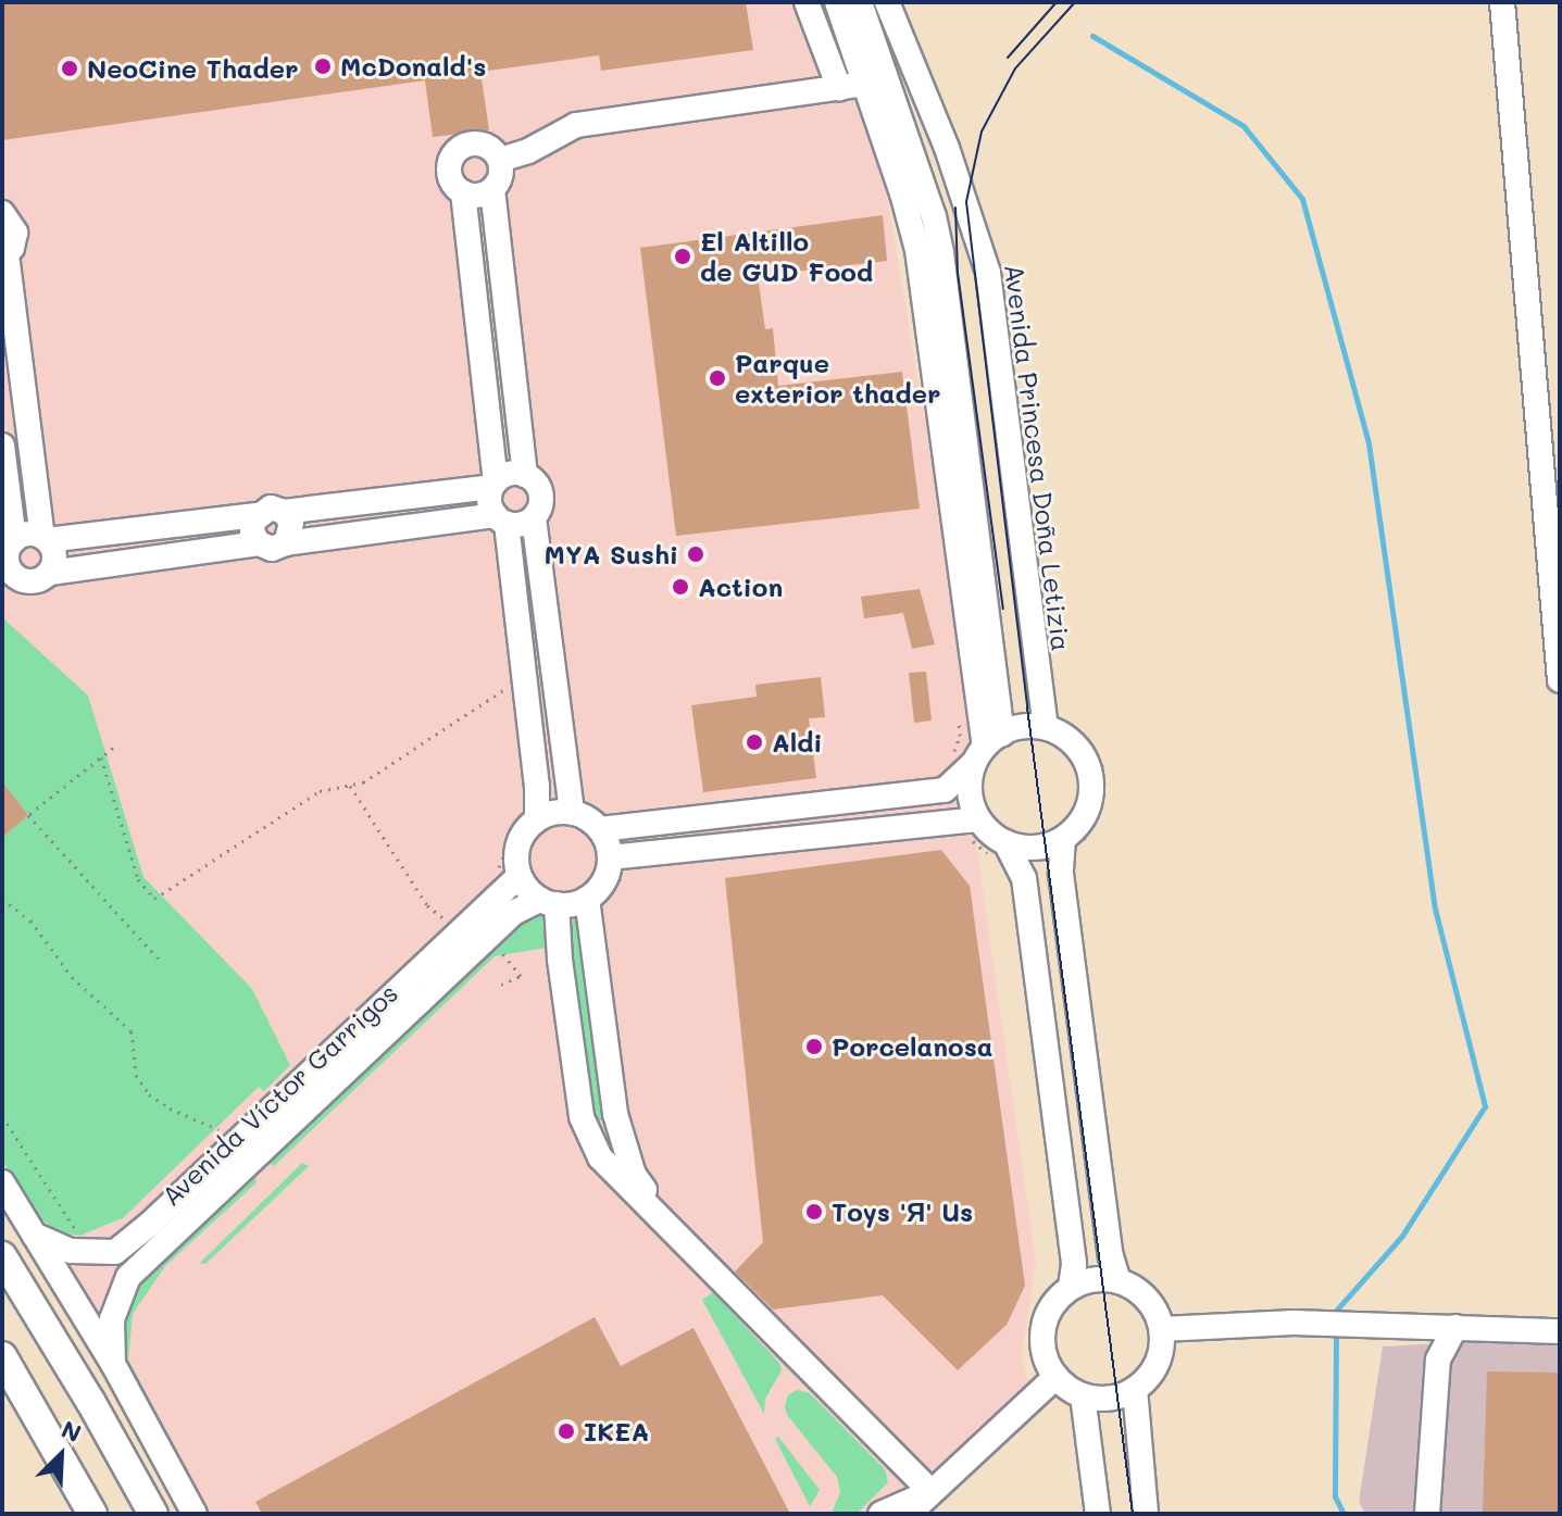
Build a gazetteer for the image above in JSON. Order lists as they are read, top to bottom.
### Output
{
  "streets": {
    "street": ["Avenida Princesa Doña Letizia", "Avenida Víctor Garrigos"]
  },
  "places": [
    "McDonald's",
    "NeoCine Thader",
    "El Altillo de GUD Food",
    "Parque exterior thader",
    "MYA Sushi",
    "Action",
    "Aldi",
    "Porcelanosa",
    "Toys 'Я' Us",
    "IKEA"
  ],
  "north": "top right"
}
